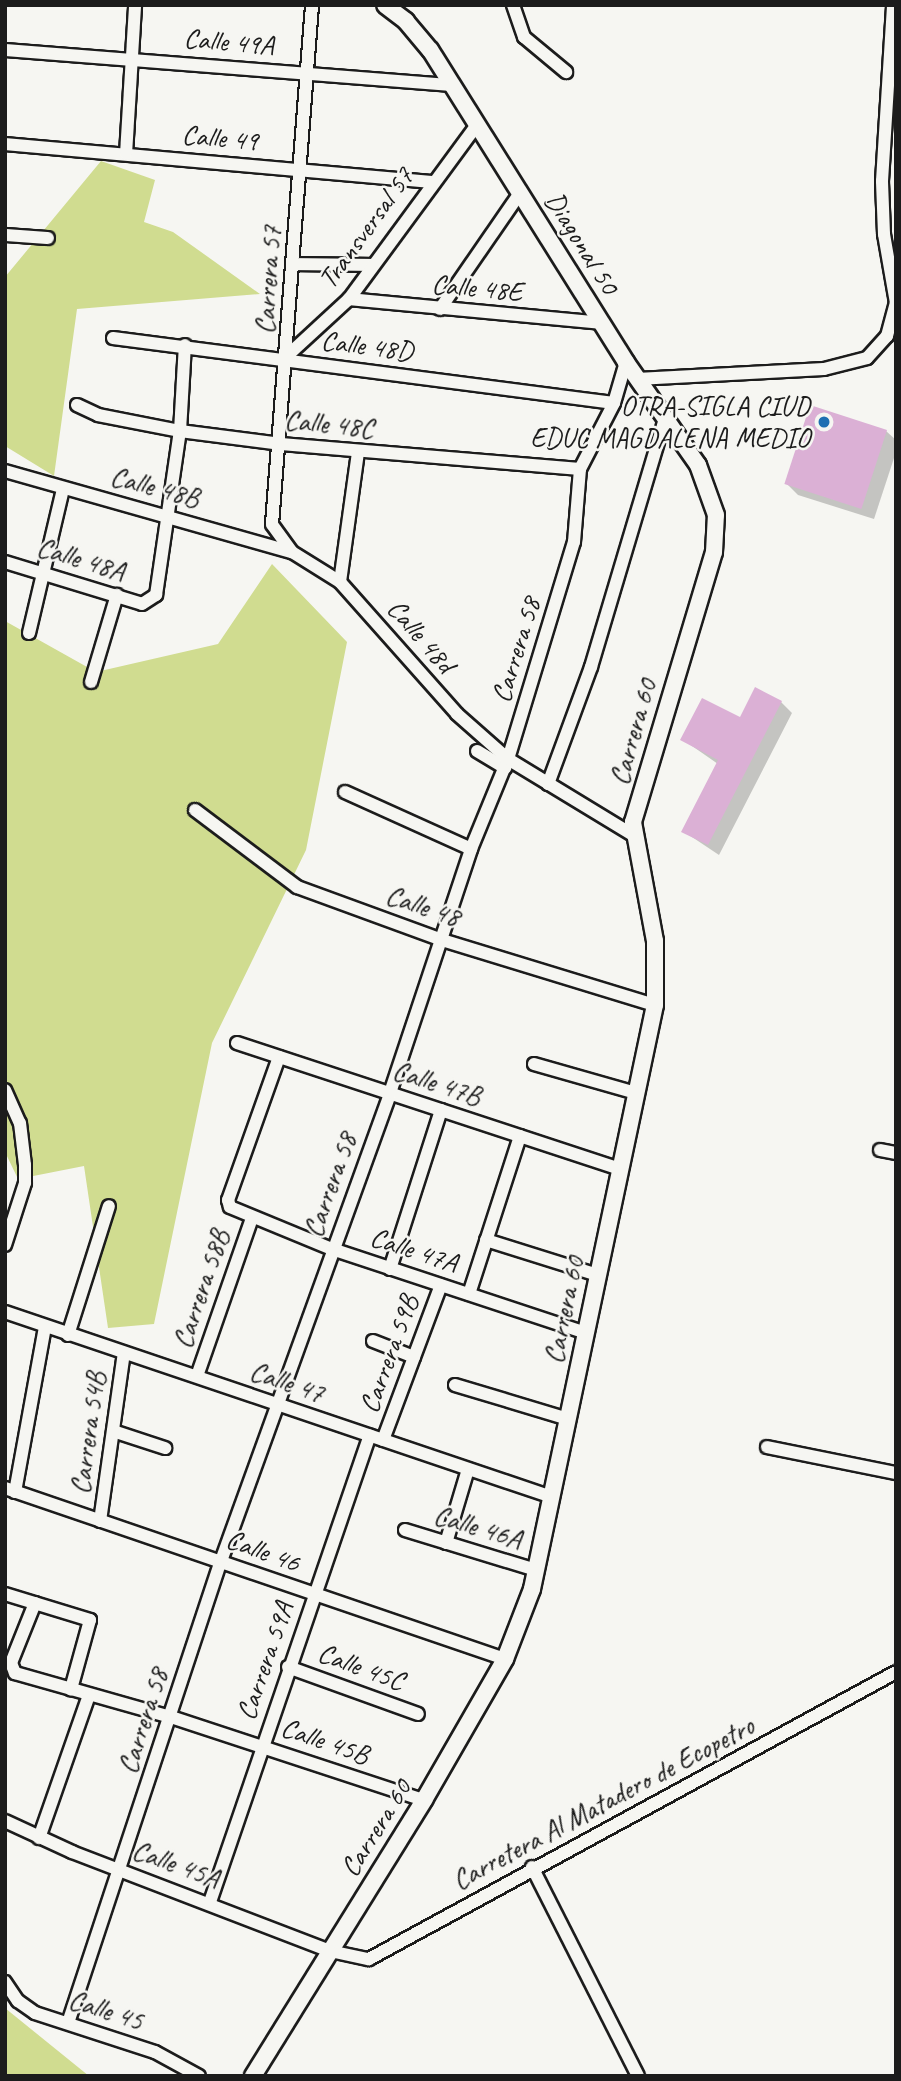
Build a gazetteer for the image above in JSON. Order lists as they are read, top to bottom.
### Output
{
  "streets": {
    "street": [
      "Calle 49A",
      "Calle 49",
      "Transversal 57",
      "Diagonal 50",
      "Carrera 57",
      "Calle 48E",
      "Calle 48D",
      "Calle 48C",
      "Calle 48B",
      "Calle 48A",
      "Calle 48d",
      "Carrera 58",
      "Carrera 60",
      "Calle 48",
      "Calle 47B",
      "Calle 47A",
      "Carrera 58B",
      "Carrera 59B",
      "Calle 47",
      "Carrera 54B",
      "Calle 46A",
      "Calle 46",
      "Carrera 59A",
      "Calle 45C",
      "Calle 45B",
      "Carretera Al Matadero de Ecopetro",
      "Calle 45A",
      "Calle 45"
    ]
  },
  "crossings": [
    ["Calle 49A", "Diagonal 50"],
    ["Calle 49A", "Carrera 57"],
    ["Calle 49", "Transversal 57"],
    ["Calle 49", "Carrera 57"],
    ["Transversal 57", "Diagonal 50"],
    ["Transversal 57", "Carrera 57"],
    ["Transversal 57", "Calle 48E"],
    ["Transversal 57", "Calle 48D"],
    ["Diagonal 50", "Calle 48E"],
    ["Diagonal 50", "Carrera 58"],
    ["Diagonal 50", "Carrera 60"],
    ["Carrera 57", "Calle 48D"],
    ["Carrera 57", "Calle 48C"],
    ["Carrera 57", "Calle 48B"],
    ["Carrera 57", "Calle 48d"],
    ["Calle 48D", "Carrera 58"],
    ["Calle 48C", "Carrera 58"],
    ["Calle 48B", "Calle 48A"],
    ["Calle 48B", "Calle 48d"],
    ["Calle 48d", "Carrera 58"],
    ["Carrera 58", "Calle 48"],
    ["Carrera 58", "Calle 47B"],
    ["Carrera 58", "Calle 47A"],
    ["Carrera 58", "Calle 47"],
    ["Carrera 58", "Calle 46"],
    ["Carrera 58", "Calle 45B"],
    ["Carrera 58", "Calle 45A"],
    ["Carrera 58", "Calle 45"],
    ["Carrera 60", "Calle 48"],
    ["Carrera 60", "Calle 47B"],
    ["Carrera 60", "Calle 47A"],
    ["Carrera 60", "Calle 47"],
    ["Carrera 60", "Calle 46A"],
    ["Carrera 60", "Calle 46"],
    ["Carrera 60", "Calle 45B"],
    ["Carrera 60", "Carretera Al Matadero de Ecopetro"],
    ["Carrera 60", "Calle 45A"],
    ["Calle 47B", "Carrera 58B"],
    ["Calle 47A", "Carrera 58B"],
    ["Calle 47A", "Carrera 59B"],
    ["Carrera 58B", "Calle 47"],
    ["Carrera 59B", "Calle 47"],
    ["Carrera 59B", "Carrera 59A"],
    ["Calle 47", "Carrera 54B"],
    ["Calle 47", "Carrera 59A"],
    ["Carrera 54B", "Calle 46"],
    ["Calle 46", "Carrera 59A"],
    ["Carrera 59A", "Calle 45C"],
    ["Carrera 59A", "Calle 45B"],
    ["Carrera 59A", "Calle 45A"],
    ["Carretera Al Matadero de Ecopetro", "Calle 45A"]
  ],
  "places": ["OTRA-SIGLA CIUD EDUC MAGDALENA MEDIO"]
}
